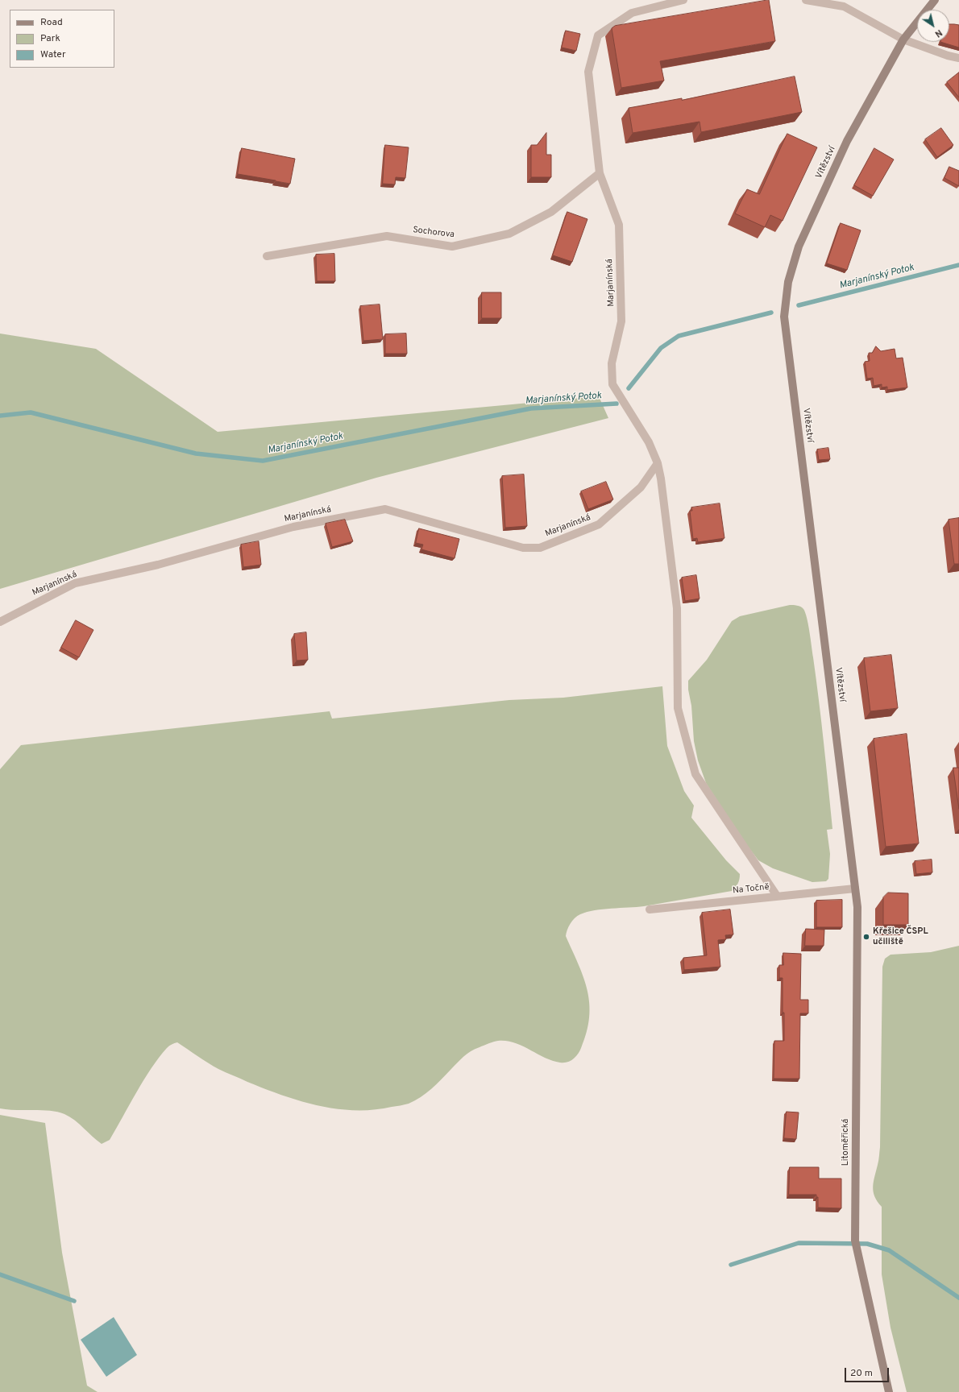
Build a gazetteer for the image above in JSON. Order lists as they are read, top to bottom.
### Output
{
  "streets": {
    "main road": ["Vítězství", "Litoměřická"],
    "street": ["Sochorova", "Marjanínská", "Na Točně"]
  },
  "crossings": [
    ["Vítězství", "Na Točně"],
    ["Vítězství", "Litoměřická"],
    ["Sochorova", "Marjanínská"],
    ["Na Točně", "Litoměřická"]
  ],
  "water": ["Marjanínský Potok"],
  "places": ["Křešice ČSPL učiliště"],
  "legend": ["Road", "Park", "Water"],
  "scale_bar": "20 m",
  "north": "bottom right"
}
